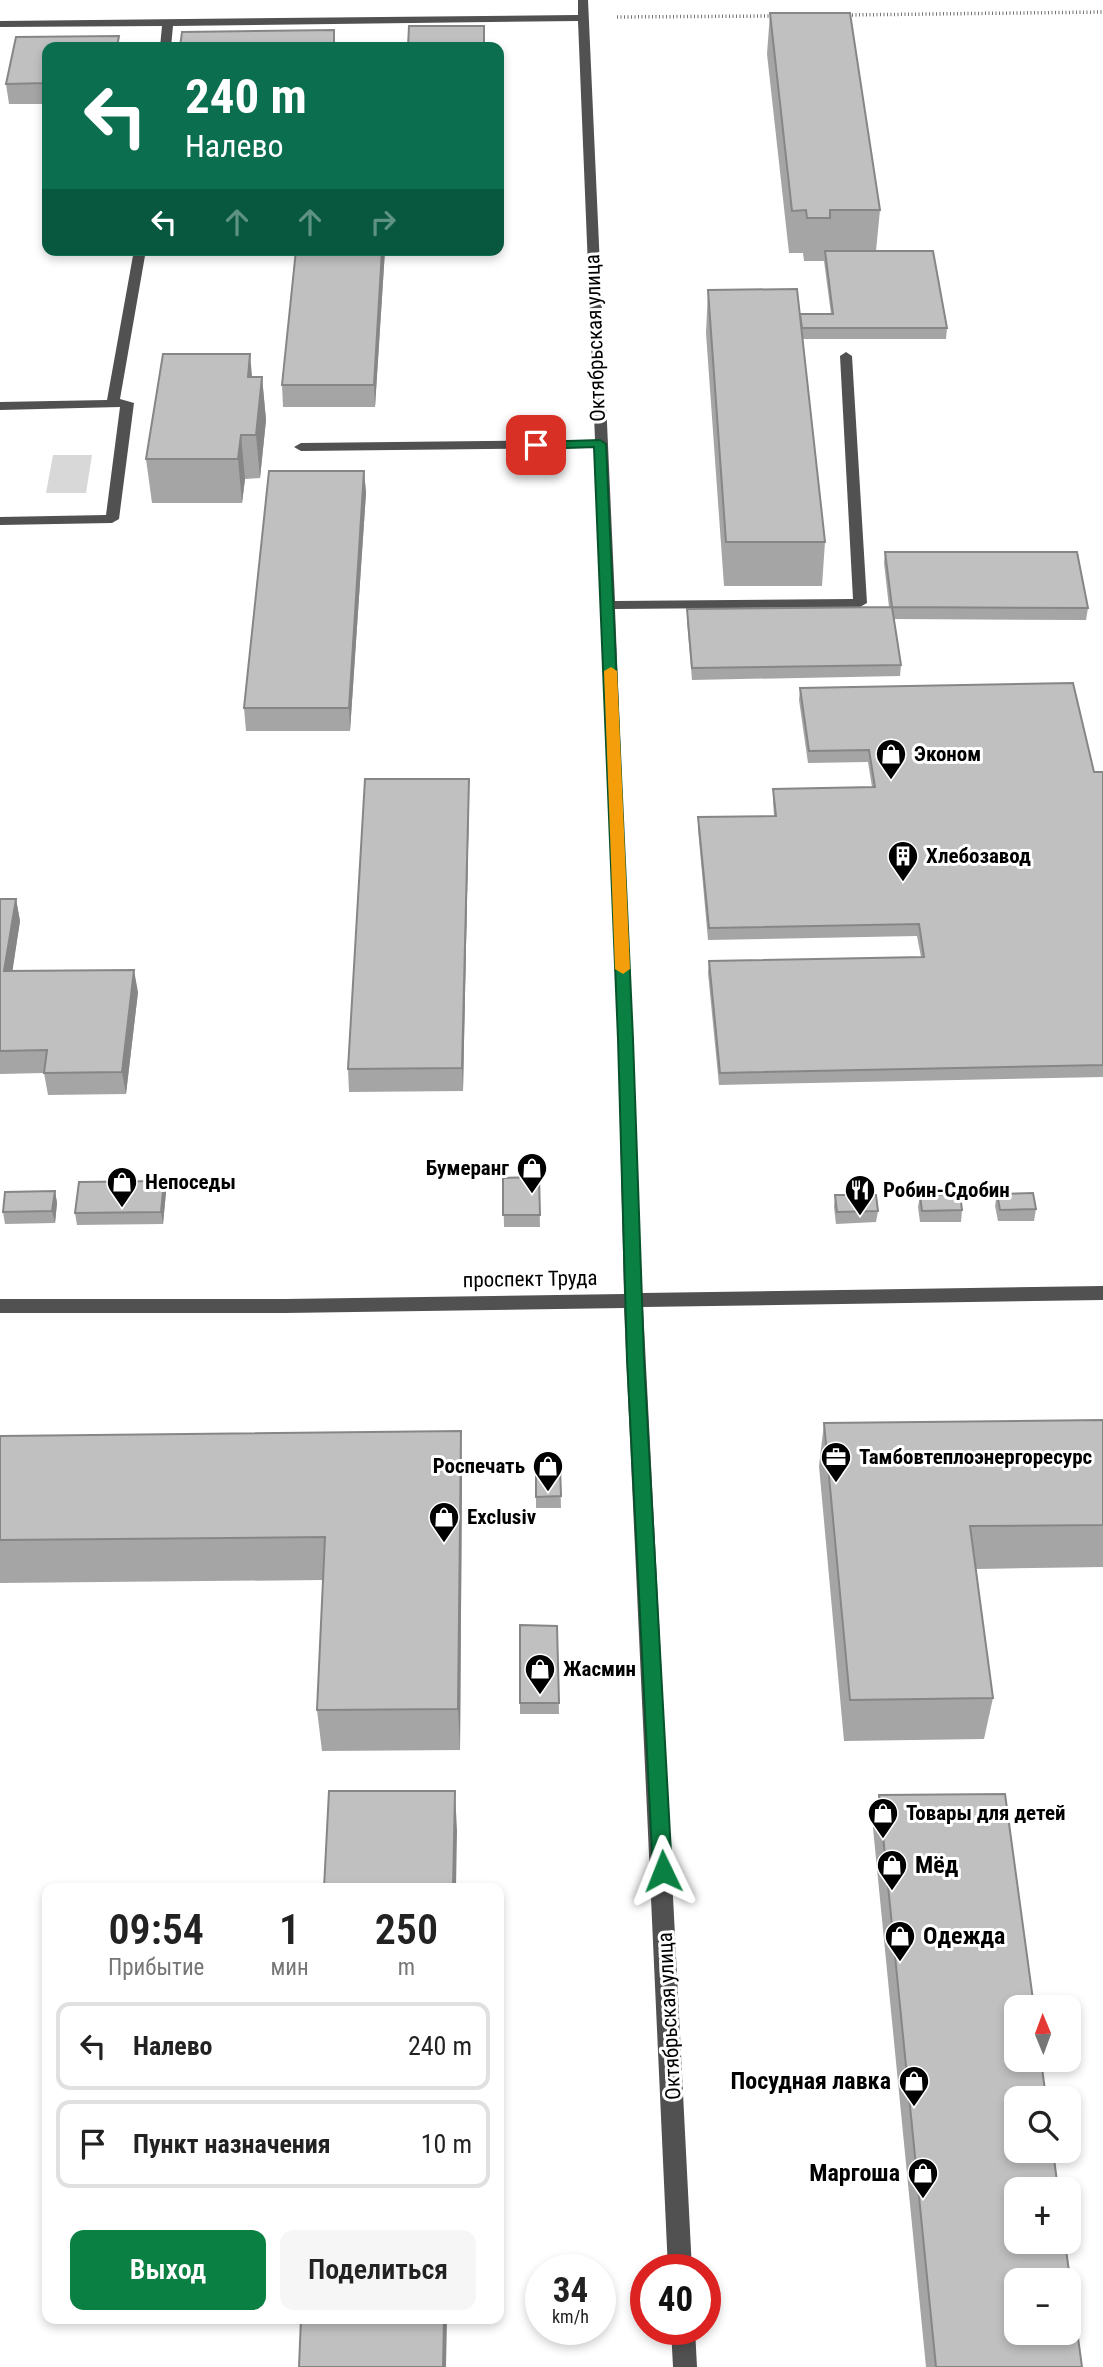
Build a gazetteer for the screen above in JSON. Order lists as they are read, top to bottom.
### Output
{
  "streets": {
    "street": ["Октябрьская улица", "проспект Труда"]
  },
  "crossings": [
    ["Октябрьская улица", "проспект Труда"]
  ],
  "places": {
    "shop": [
      "Эконом",
      "Бумеранг",
      "Непоседы",
      "Роспечать",
      "Exclusiv",
      "Жасмин",
      "Товары для детей",
      "Мёд",
      "Одежда",
      "Посудная лавка",
      "Маргоша"
    ],
    "building": ["Хлебозавод"],
    "restaurant": ["Робин-Сдобин"],
    "office": ["Тамбовтеплоэнергоресурс"]
  },
  "north": "top",
  "page": {
    "turn": ["240 m", "Налево"],
    "eta": [
      "09:54",
      "Прибытие",
      "1",
      "мин",
      "250",
      "m"
    ],
    "map_buttons": ["+", "−"],
    "list": [
      {
        "name": "Налево",
        "value": "240 m"
      },
      {
        "name": "Пункт назначения",
        "value": "10 m"
      }
    ],
    "buttons": ["Выход", "Поделиться"],
    "speed": "34 km/h",
    "limit": "40"
  }
}
